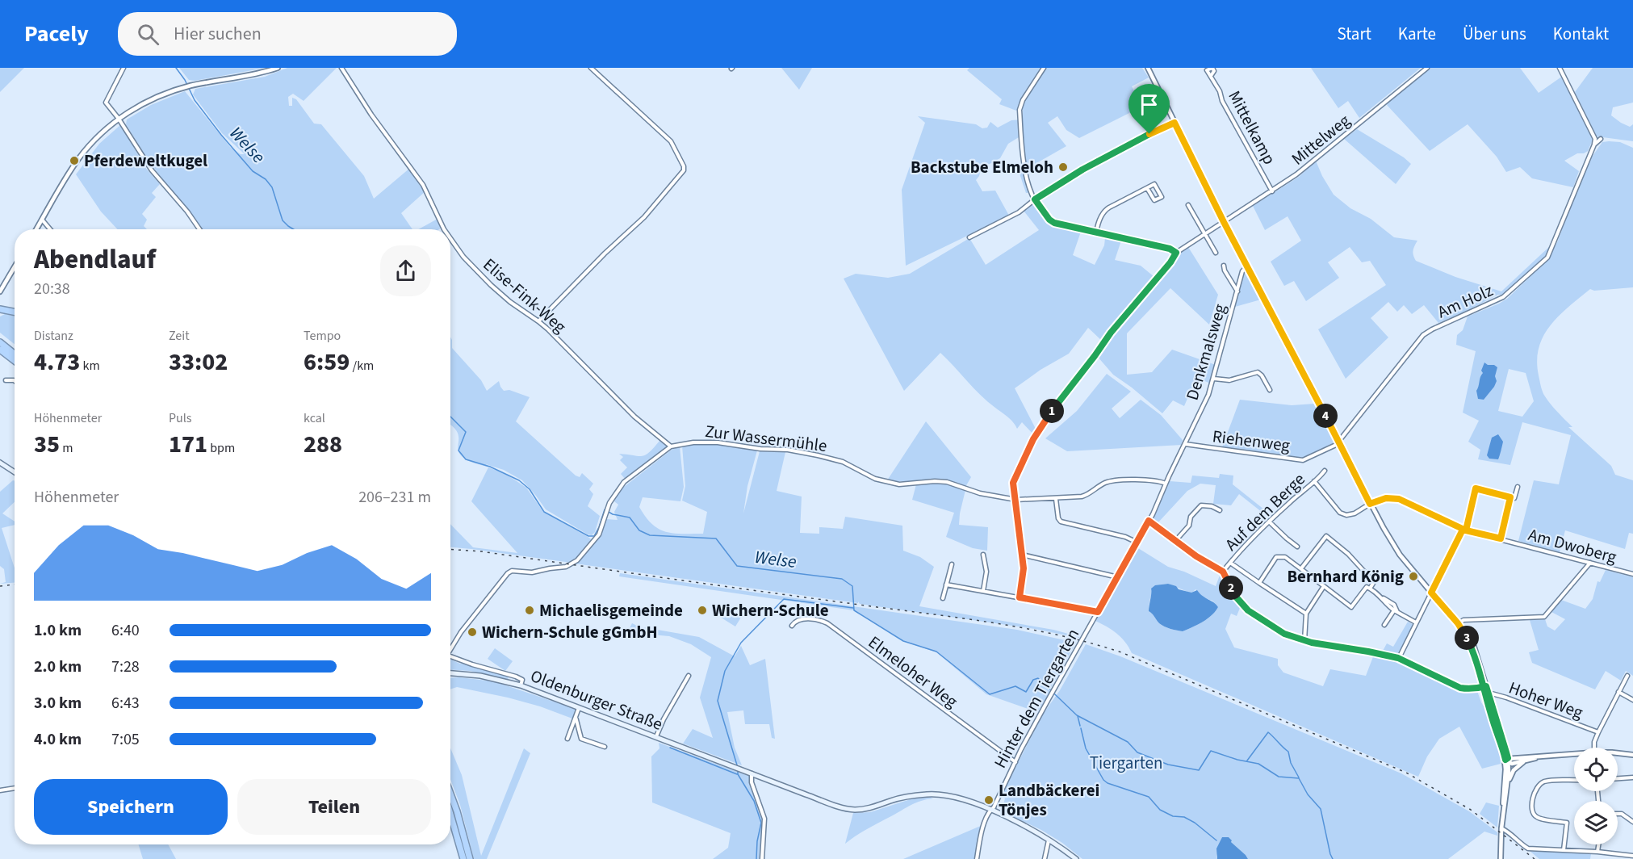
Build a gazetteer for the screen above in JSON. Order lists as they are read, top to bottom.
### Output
{
  "streets": {
    "main road": ["Oldenburger Straße"],
    "street": [
      "Mittelkamp",
      "Mittelweg",
      "Elise-Fink-Weg",
      "Am Holz",
      "Denkmalsweg",
      "Zur Wassermühle",
      "Riehenweg",
      "Auf dem Berge",
      "Am Dwoberg",
      "Elmeloher Weg",
      "Hinter dem Tiergarten",
      "Hoher Weg"
    ]
  },
  "crossings": [
    ["Mittelkamp", "Mittelweg"],
    ["Elise-Fink-Weg", "Zur Wassermühle"],
    ["Am Holz", "Riehenweg"],
    ["Denkmalsweg", "Riehenweg"],
    ["Denkmalsweg", "Hinter dem Tiergarten"],
    ["Zur Wassermühle", "Hinter dem Tiergarten"],
    ["Riehenweg", "Hinter dem Tiergarten"],
    ["Auf dem Berge", "Am Dwoberg"],
    ["Elmeloher Weg", "Hinter dem Tiergarten"],
    ["Hinter dem Tiergarten", "Oldenburger Straße"]
  ],
  "water": ["Welse"],
  "parks": ["Tiergarten"],
  "places": [
    "Pferdeweltkugel",
    "Backstube Elmeloh",
    "Bernhard König",
    "Michaelisgemeinde",
    "Wichern-Schule",
    "Wichern-Schule gGmbH",
    "Landbäckerei Tönjes"
  ],
  "page": {
    "header": "Pacely",
    "search": "Hier suchen",
    "nav": [
      "Start",
      "Karte",
      "Über uns",
      "Kontakt"
    ],
    "heading": ["Abendlauf", "20:38"],
    "stats": [
      ["Distanz", "4.73 km"],
      ["Zeit", "33:02"],
      ["Tempo", "6:59 /km"],
      ["Höhenmeter", "35 m"],
      ["Puls", "171 bpm"],
      ["kcal", "288"]
    ],
    "pins": [
      "1",
      "4",
      "2",
      "3"
    ],
    "chart": ["Höhenmeter", "206–231 m"],
    "list": [
      {
        "name": "1.0 km",
        "note": "6:40"
      },
      {
        "name": "2.0 km",
        "note": "7:28"
      },
      {
        "name": "3.0 km",
        "note": "6:43"
      },
      {
        "name": "4.0 km",
        "note": "7:05"
      }
    ],
    "buttons": ["Speichern", "Teilen"]
  }
}
